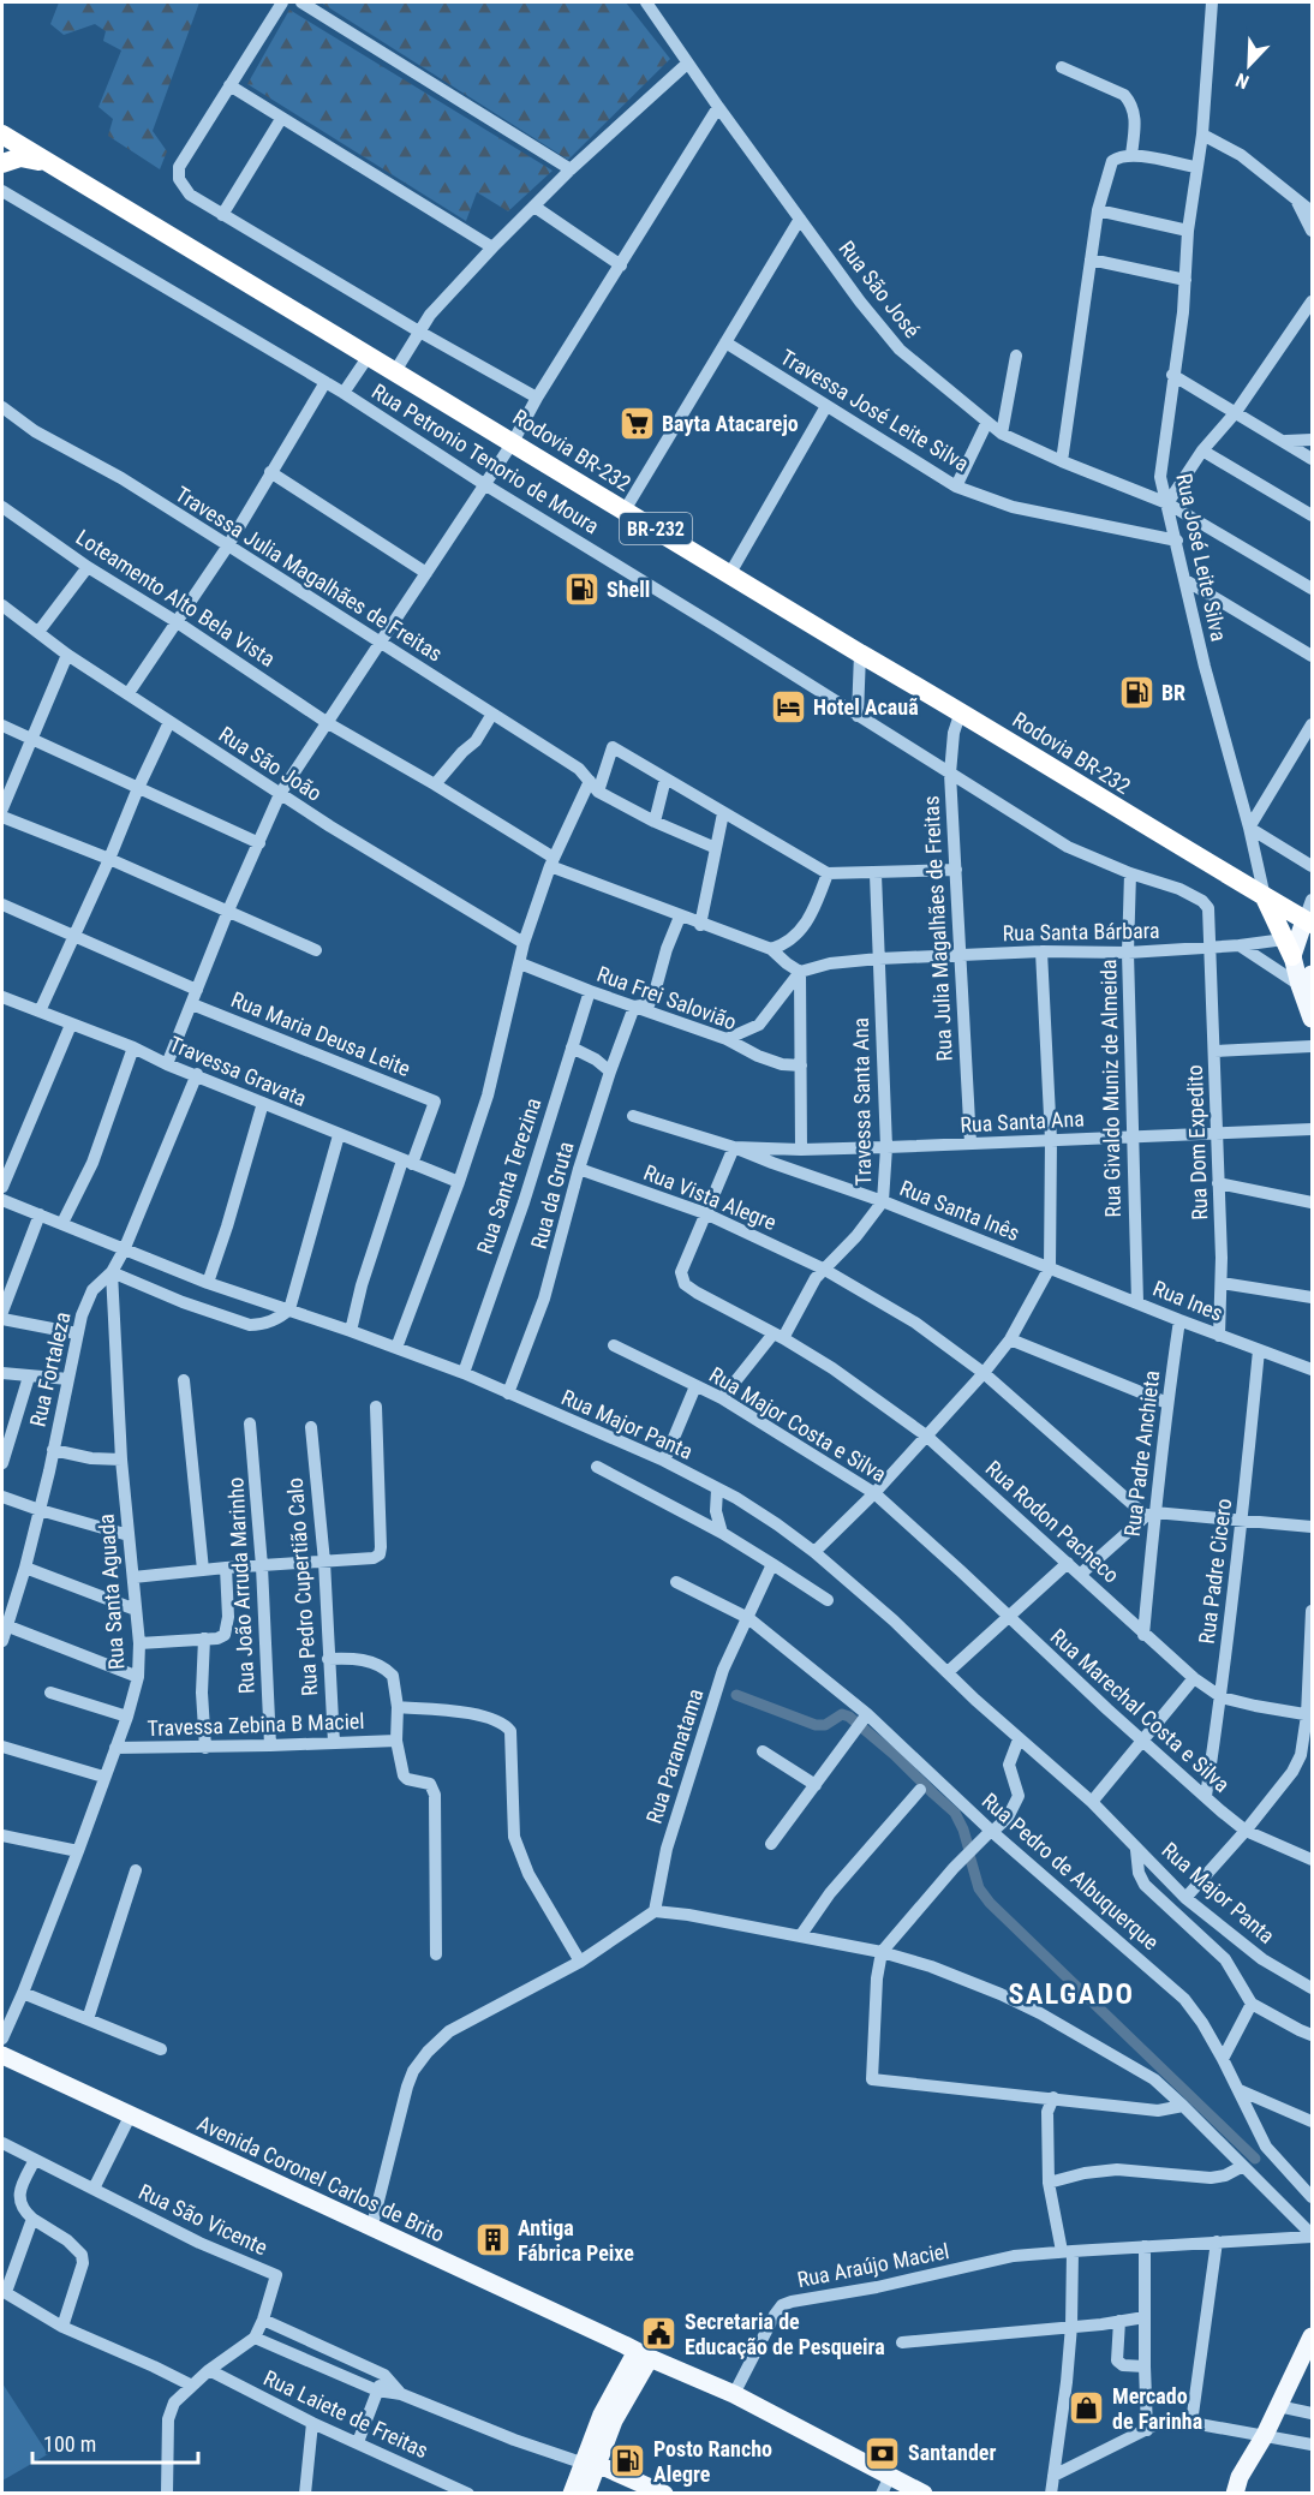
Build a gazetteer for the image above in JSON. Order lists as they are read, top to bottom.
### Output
{
  "streets": {
    "highway": ["Rodovia BR-232", "BR-232"],
    "main road": ["Avenida Coronel Carlos de Brito"],
    "street": [
      "Rua São José",
      "Travessa José Leite Silva",
      "Rua Petronio Tenorio de Moura",
      "Rua José Leite Silva",
      "Travessa Julia Magalhães de Freitas",
      "Loteamento Alto Bela Vista",
      "Rua São João",
      "Rua Julia Magalhães de Freitas",
      "Rua Santa Bárbara",
      "Rua Frei Salovião",
      "Rua Maria Deusa Leite",
      "Travessa Gravata",
      "Rua Givaldo Muniz de Almeida",
      "Travessa Santa Ana",
      "Rua Santa Ana",
      "Rua Dom Expedito",
      "Rua Santa Terezina",
      "Rua da Gruta",
      "Rua Vista Alegre",
      "Rua Santa Inês",
      "Rua Ines",
      "Rua Fortaleza",
      "Rua Major Panta",
      "Rua Major Costa e Silva",
      "Rua Padre Anchieta",
      "Rua Rodon Pacheco",
      "Rua Padre Cicero",
      "Rua João Arruda Marinho",
      "Rua Pedro Cupertião Calo",
      "Rua Santa Aguada",
      "Rua Marechal Costa e Silva",
      "Travessa Zebina B Maciel",
      "Rua Paranatama",
      "Rua Pedro de Albuquerque",
      "Rua São Vicente",
      "Rua Araújo Maciel",
      "Rua Laiete de Freitas"
    ]
  },
  "crossings": [
    ["Rua São José", "Rua José Leite Silva"],
    ["Travessa José Leite Silva", "Rua José Leite Silva"],
    ["Rodovia BR-232", "BR-232"],
    ["Rodovia BR-232", "Rua José Leite Silva"],
    ["Rodovia BR-232", "Rua Julia Magalhães de Freitas"],
    ["Rua Petronio Tenorio de Moura", "Rua Julia Magalhães de Freitas"],
    ["Rua Petronio Tenorio de Moura", "Rua Givaldo Muniz de Almeida"],
    ["Rua Petronio Tenorio de Moura", "Rua Dom Expedito"],
    ["BR-232", "Rua José Leite Silva"],
    ["Rua Julia Magalhães de Freitas", "Rua Santa Bárbara"],
    ["Rua Julia Magalhães de Freitas", "Rua Santa Ana"],
    ["Rua Santa Bárbara", "Rua Givaldo Muniz de Almeida"],
    ["Rua Santa Bárbara", "Travessa Santa Ana"],
    ["Rua Santa Bárbara", "Rua Dom Expedito"],
    ["Rua Frei Salovião", "Rua Santa Terezina"],
    ["Rua Frei Salovião", "Rua da Gruta"],
    ["Rua Maria Deusa Leite", "Travessa Gravata"],
    ["Rua Givaldo Muniz de Almeida", "Rua Santa Ana"],
    ["Rua Givaldo Muniz de Almeida", "Rua Dom Expedito"],
    ["Rua Givaldo Muniz de Almeida", "Rua Ines"],
    ["Travessa Santa Ana", "Rua Santa Ana"],
    ["Travessa Santa Ana", "Rua Vista Alegre"],
    ["Travessa Santa Ana", "Rua Santa Inês"],
    ["Travessa Santa Ana", "Rua Major Costa e Silva"],
    ["Travessa Santa Ana", "Rua Rodon Pacheco"],
    ["Rua Santa Ana", "Rua Dom Expedito"],
    ["Rua Santa Ana", "Rua Santa Inês"],
    ["Rua Dom Expedito", "Rua Ines"],
    ["Rua Santa Terezina", "Rua Major Panta"],
    ["Rua da Gruta", "Rua Vista Alegre"],
    ["Rua da Gruta", "Rua Major Panta"],
    ["Rua Vista Alegre", "Rua Padre Anchieta"],
    ["Rua Santa Inês", "Rua Ines"],
    ["Rua Ines", "Rua Padre Anchieta"],
    ["Rua Ines", "Rua Padre Cicero"],
    ["Rua Fortaleza", "Rua Santa Aguada"],
    ["Rua Major Costa e Silva", "Rua Marechal Costa e Silva"],
    ["Rua Padre Anchieta", "Rua Rodon Pacheco"],
    ["Rua Rodon Pacheco", "Rua Padre Cicero"],
    ["Rua Padre Cicero", "Rua Marechal Costa e Silva"],
    ["Rua João Arruda Marinho", "Travessa Zebina B Maciel"],
    ["Rua Pedro Cupertião Calo", "Travessa Zebina B Maciel"],
    ["Rua Santa Aguada", "Travessa Zebina B Maciel"],
    ["Rua Paranatama", "Rua Pedro de Albuquerque"],
    ["Avenida Coronel Carlos de Brito", "Rua Araújo Maciel"]
  ],
  "districts": ["SALGADO"],
  "places": {
    "supermarket": ["Bayta Atacarejo"],
    "fuel station": ["Shell", "BR", "Posto Rancho Alegre"],
    "hotel": ["Hotel Acauã"],
    "building": ["Antiga Fábrica Peixe"],
    "public building": ["Secretaria de Educação de Pesqueira"],
    "shop": ["Mercado de Farinha"],
    "bank": ["Santander"]
  },
  "scale_bar": "100 m",
  "north": "bottom left"
}
